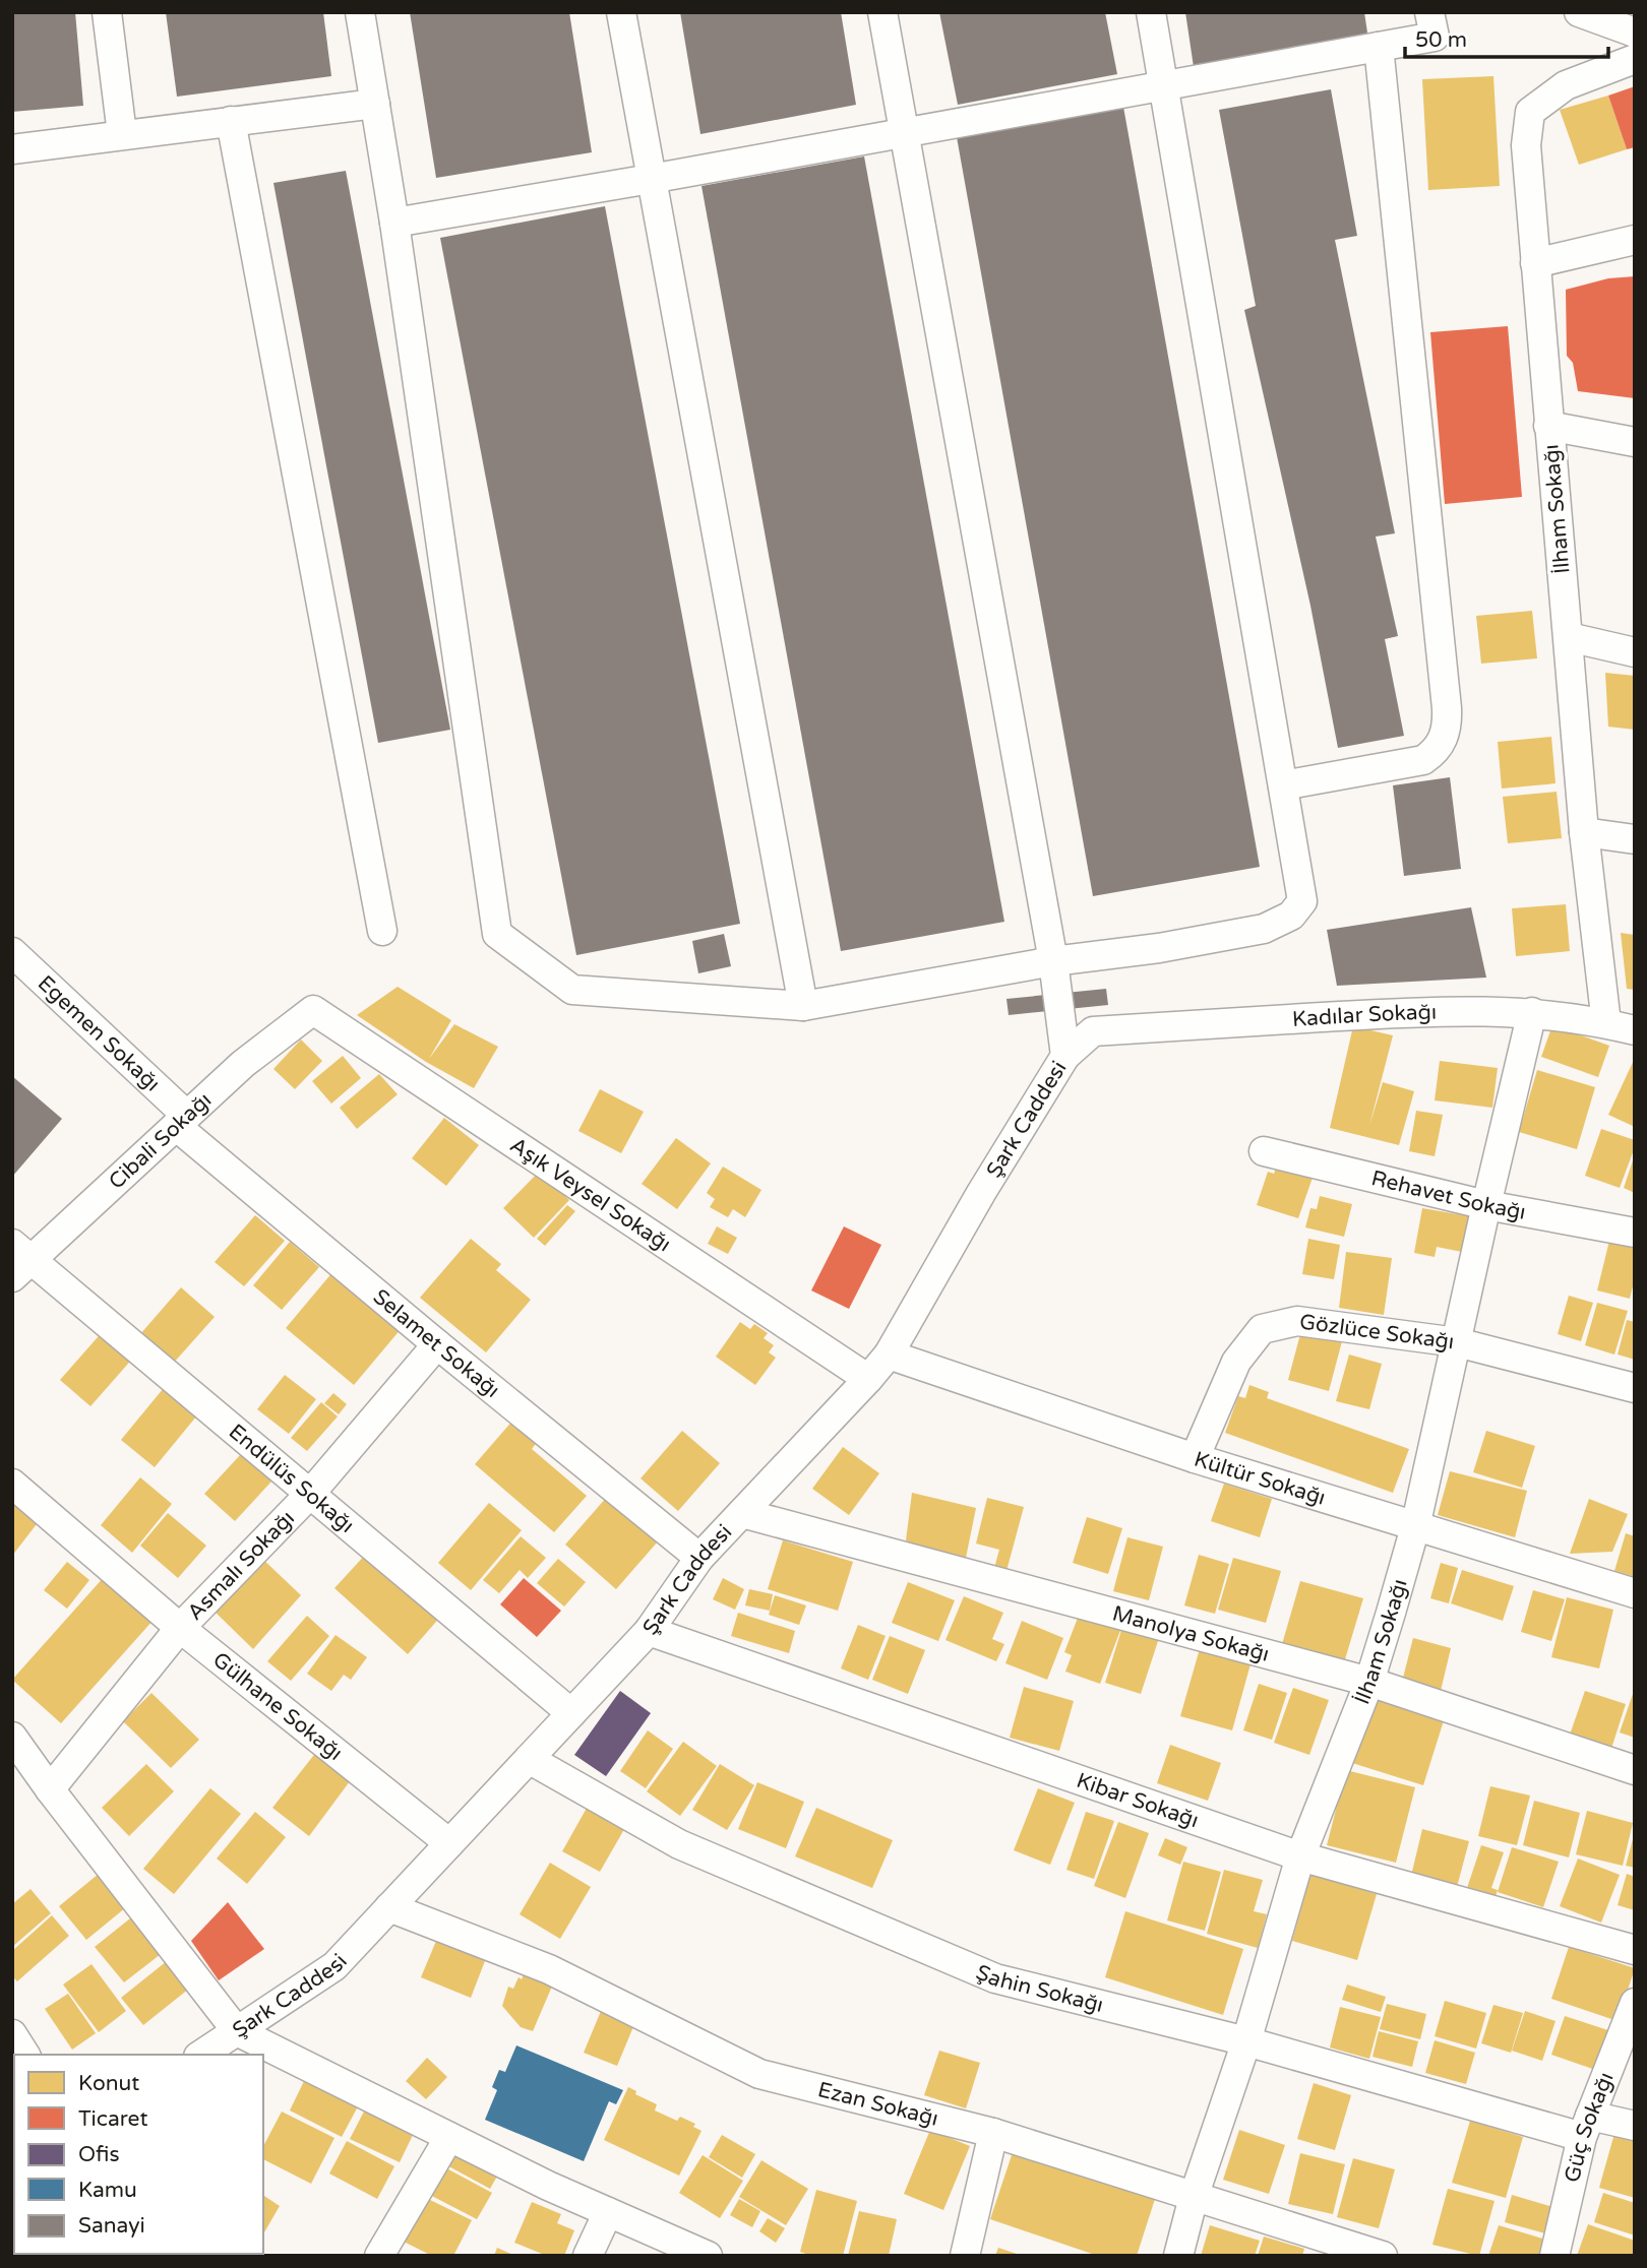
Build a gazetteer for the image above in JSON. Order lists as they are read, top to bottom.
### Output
{
  "streets": {
    "street": [
      "İlham Sokağı",
      "Kadılar Sokağı",
      "Egemen Sokağı",
      "Şark Caddesi",
      "Cibali Sokağı",
      "Rehavet Sokağı",
      "Aşık Veysel Sokağı",
      "Gözlüce Sokağı",
      "Selamet Sokağı",
      "Endülüs Sokağı",
      "Kültür Sokağı",
      "Asmalı Sokağı",
      "Manolya Sokağı",
      "Gülhane Sokağı",
      "Kibar Sokağı",
      "Şahin Sokağı",
      "Ezan Sokağı",
      "Güç Sokağı"
    ]
  },
  "crossings": [
    ["İlham Sokağı", "Kadılar Sokağı"],
    ["İlham Sokağı", "Rehavet Sokağı"],
    ["İlham Sokağı", "Gözlüce Sokağı"],
    ["İlham Sokağı", "Kültür Sokağı"],
    ["İlham Sokağı", "Manolya Sokağı"],
    ["İlham Sokağı", "Kibar Sokağı"],
    ["İlham Sokağı", "Şahin Sokağı"],
    ["İlham Sokağı", "Ezan Sokağı"],
    ["Kadılar Sokağı", "Şark Caddesi"],
    ["Egemen Sokağı", "Cibali Sokağı"],
    ["Egemen Sokağı", "Selamet Sokağı"],
    ["Şark Caddesi", "Aşık Veysel Sokağı"],
    ["Şark Caddesi", "Selamet Sokağı"],
    ["Şark Caddesi", "Endülüs Sokağı"],
    ["Şark Caddesi", "Kültür Sokağı"],
    ["Şark Caddesi", "Manolya Sokağı"],
    ["Şark Caddesi", "Gülhane Sokağı"],
    ["Şark Caddesi", "Kibar Sokağı"],
    ["Şark Caddesi", "Şahin Sokağı"],
    ["Şark Caddesi", "Ezan Sokağı"],
    ["Cibali Sokağı", "Aşık Veysel Sokağı"],
    ["Cibali Sokağı", "Selamet Sokağı"],
    ["Cibali Sokağı", "Endülüs Sokağı"],
    ["Gözlüce Sokağı", "Kültür Sokağı"],
    ["Selamet Sokağı", "Asmalı Sokağı"],
    ["Endülüs Sokağı", "Asmalı Sokağı"],
    ["Asmalı Sokağı", "Gülhane Sokağı"],
    ["Şahin Sokağı", "Güç Sokağı"]
  ],
  "legend": [
    "Konut",
    "Ticaret",
    "Ofis",
    "Kamu",
    "Sanayi"
  ],
  "scale_bar": "50 m"
}
